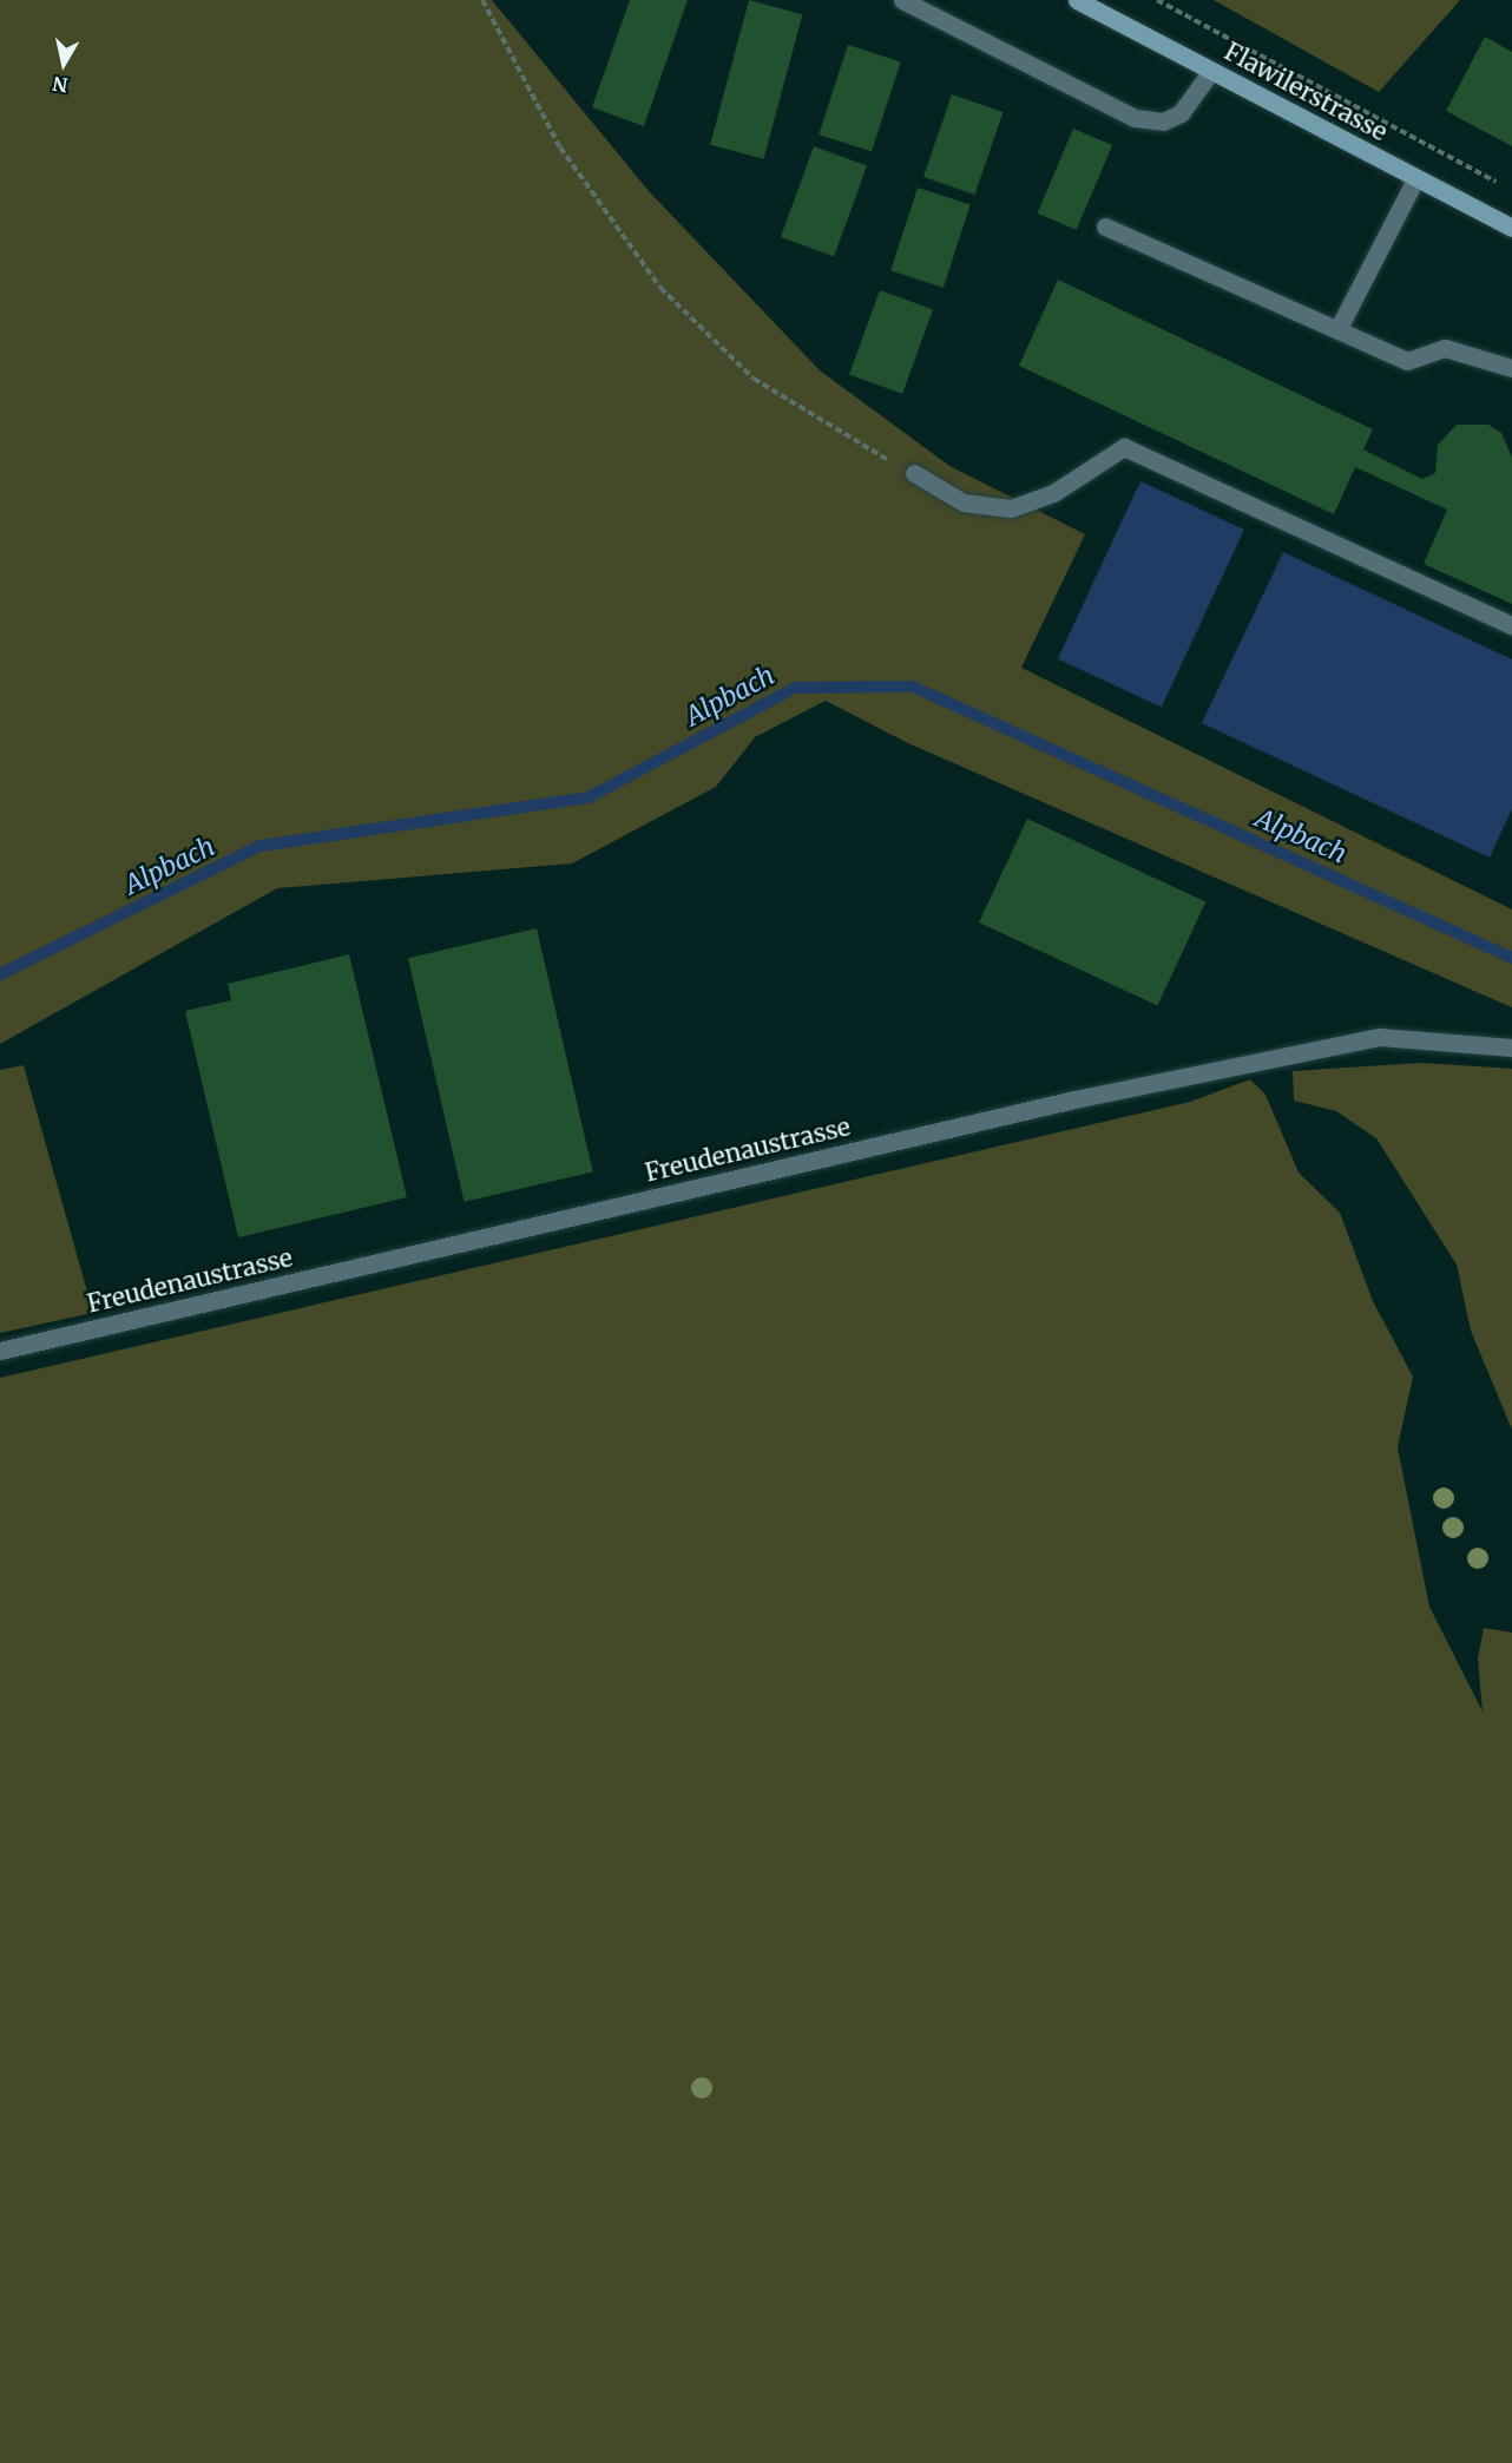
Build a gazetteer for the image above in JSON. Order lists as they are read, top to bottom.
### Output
{
  "streets": {
    "main road": ["Flawilerstrasse"],
    "street": ["Freudenaustrasse"]
  },
  "water": ["Alpbach"],
  "north": "bottom"
}
